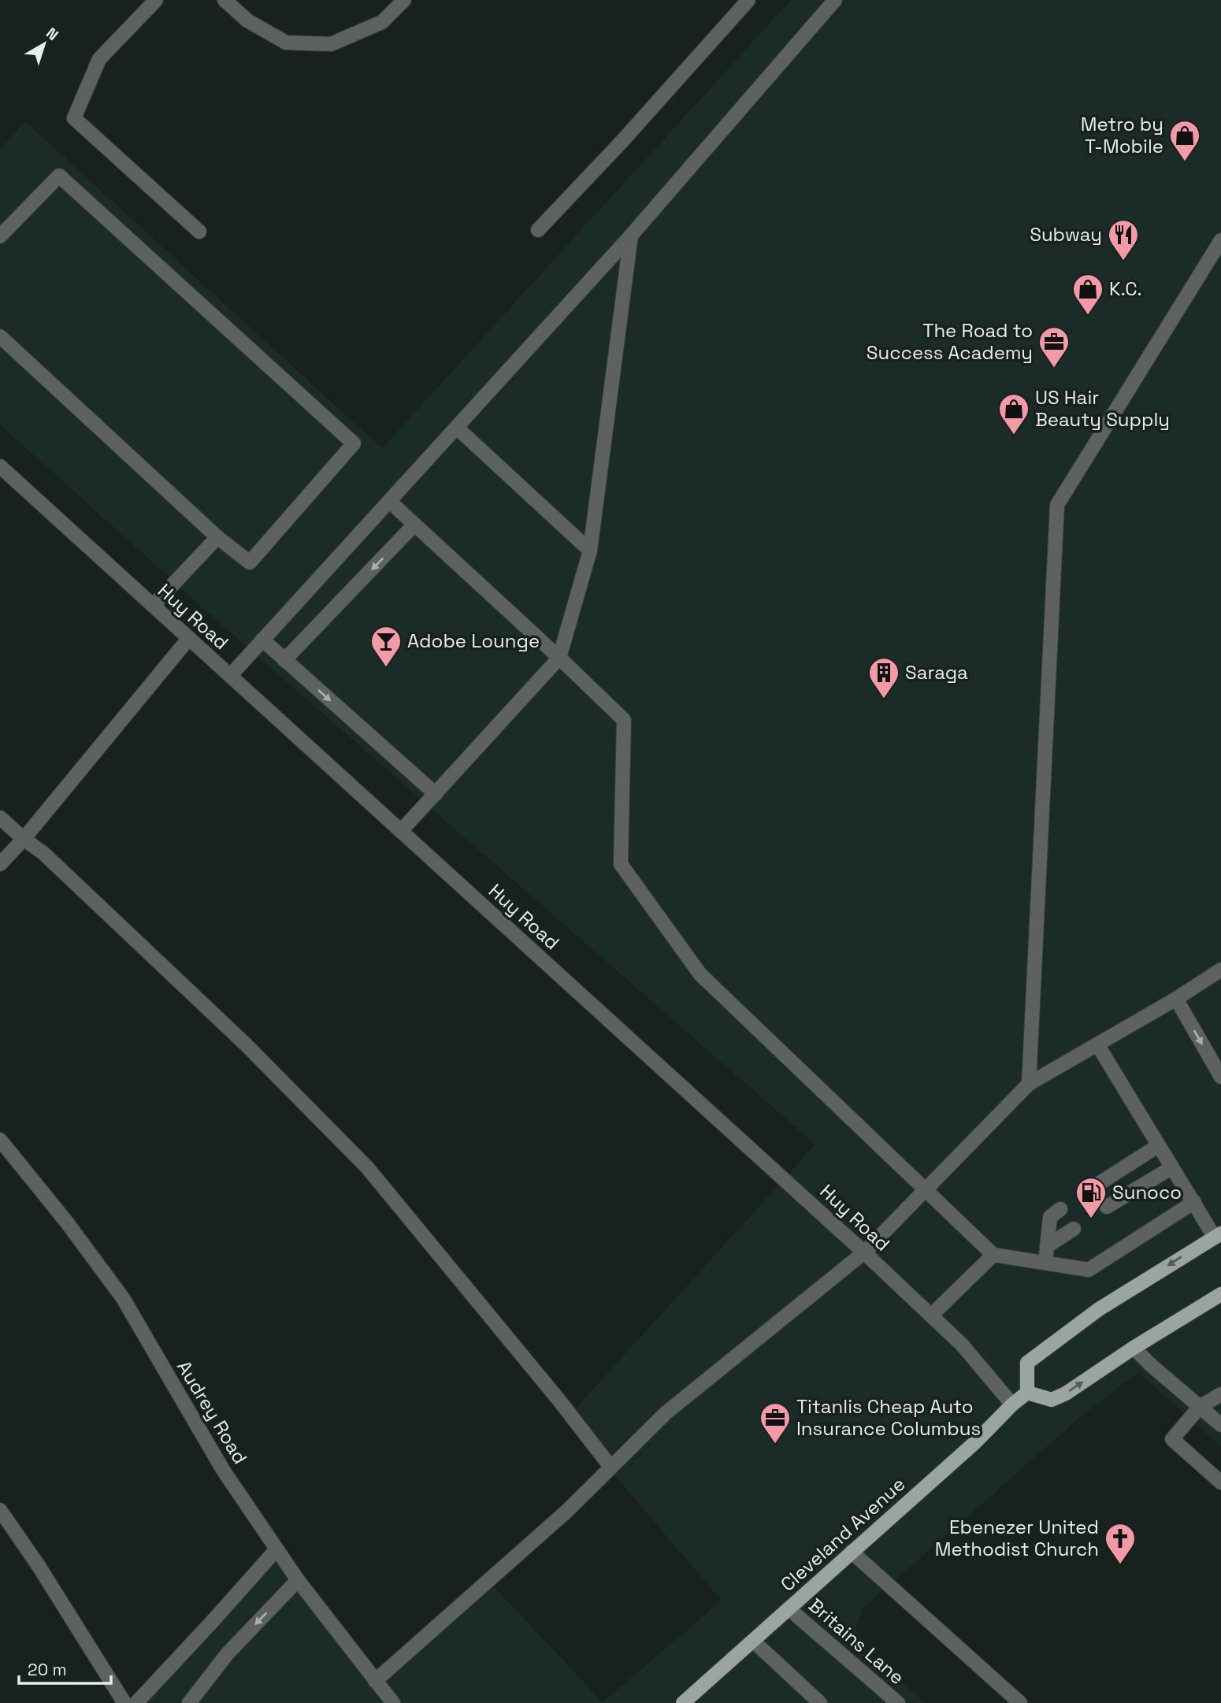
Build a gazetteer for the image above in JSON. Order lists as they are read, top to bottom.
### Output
{
  "streets": {
    "main road": ["Cleveland Avenue"],
    "street": ["Huy Road", "Audrey Road", "Britains Lane"]
  },
  "crossings": [
    ["Huy Road", "Cleveland Avenue"],
    ["Cleveland Avenue", "Britains Lane"]
  ],
  "places": {
    "shop": ["Metro by T-Mobile", "K.C.", "US Hair Beauty Supply"],
    "restaurant": ["Subway"],
    "office": ["The Road to Success Academy", "Titanlis Cheap Auto Insurance Columbus"],
    "bar": ["Adobe Lounge"],
    "building": ["Saraga"],
    "fuel station": ["Sunoco"],
    "church": ["Ebenezer United Methodist Church"]
  },
  "scale_bar": "20 m",
  "north": "top right"
}
